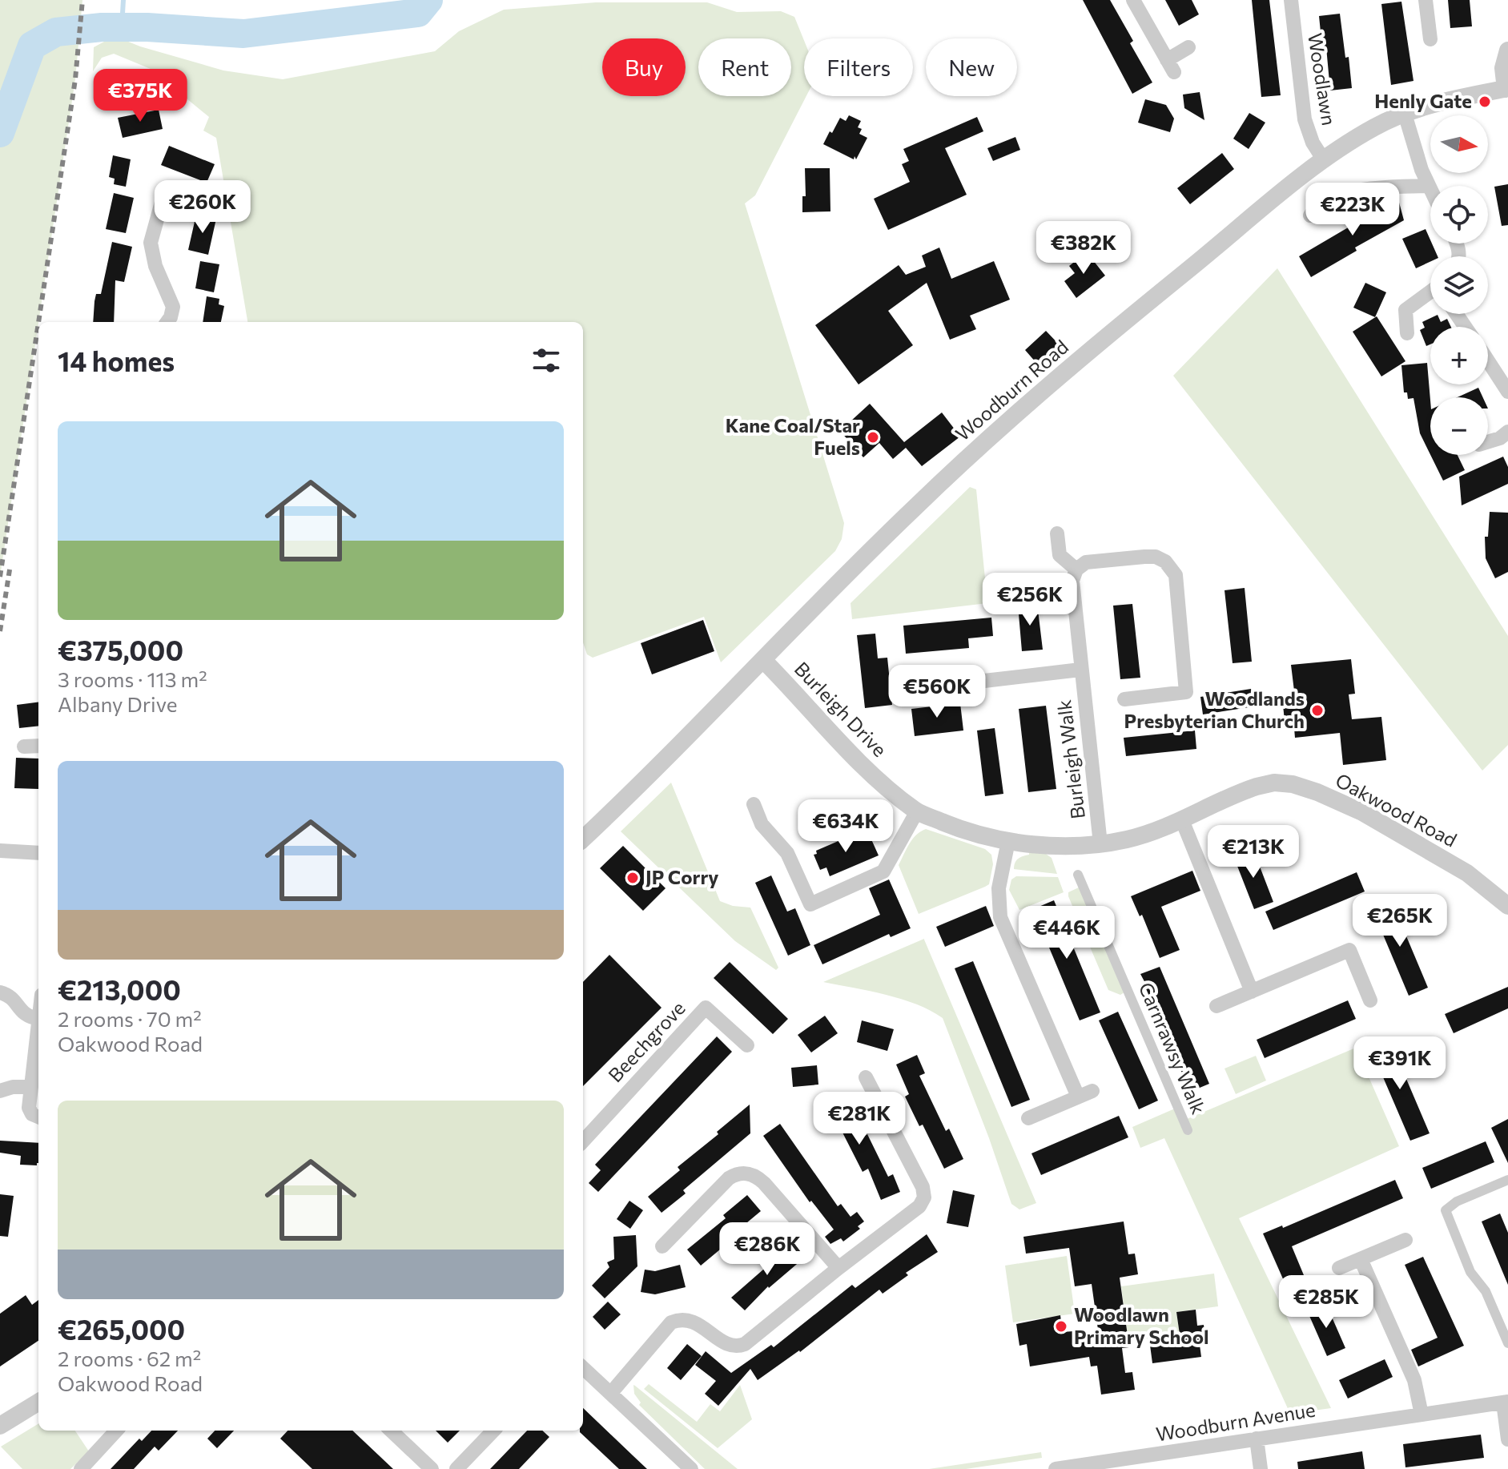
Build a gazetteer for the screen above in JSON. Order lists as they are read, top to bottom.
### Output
{
  "streets": {
    "street": [
      "Woodlawn",
      "Woodburn Road",
      "Burleigh Drive",
      "Burleigh Walk",
      "Oakwood Road",
      "Beechgrove",
      "Carnrawsy Walk",
      "Woodburn Avenue"
    ]
  },
  "crossings": [
    ["Woodlawn", "Woodburn Road"],
    ["Woodburn Road", "Burleigh Drive"],
    ["Burleigh Drive", "Burleigh Walk"],
    ["Burleigh Drive", "Oakwood Road"]
  ],
  "places": [
    "Henly Gate",
    "Kane Coal/Star Fuels",
    "Woodlands Presbyterian Church",
    "JP Corry",
    "Woodlawn Primary School"
  ],
  "north": "right",
  "page": {
    "chip": [
      "Buy",
      "Rent",
      "Filters",
      "New"
    ],
    "price": [
      "€375K",
      "€260K",
      "€223K",
      "€382K",
      "€256K",
      "€560K",
      "€634K",
      "€213K",
      "€265K",
      "€446K",
      "€391K",
      "€281K",
      "€286K",
      "€285K"
    ],
    "map_buttons": ["+", "−"],
    "heading": "14 homes",
    "list": [
      {
        "name": "€375,000",
        "note": "3 rooms · 113 m² · Albany Drive"
      },
      {
        "name": "€213,000",
        "note": "2 rooms · 70 m² · Oakwood Road"
      },
      {
        "name": "€265,000",
        "note": "2 rooms · 62 m² · Oakwood Road"
      }
    ]
  }
}
